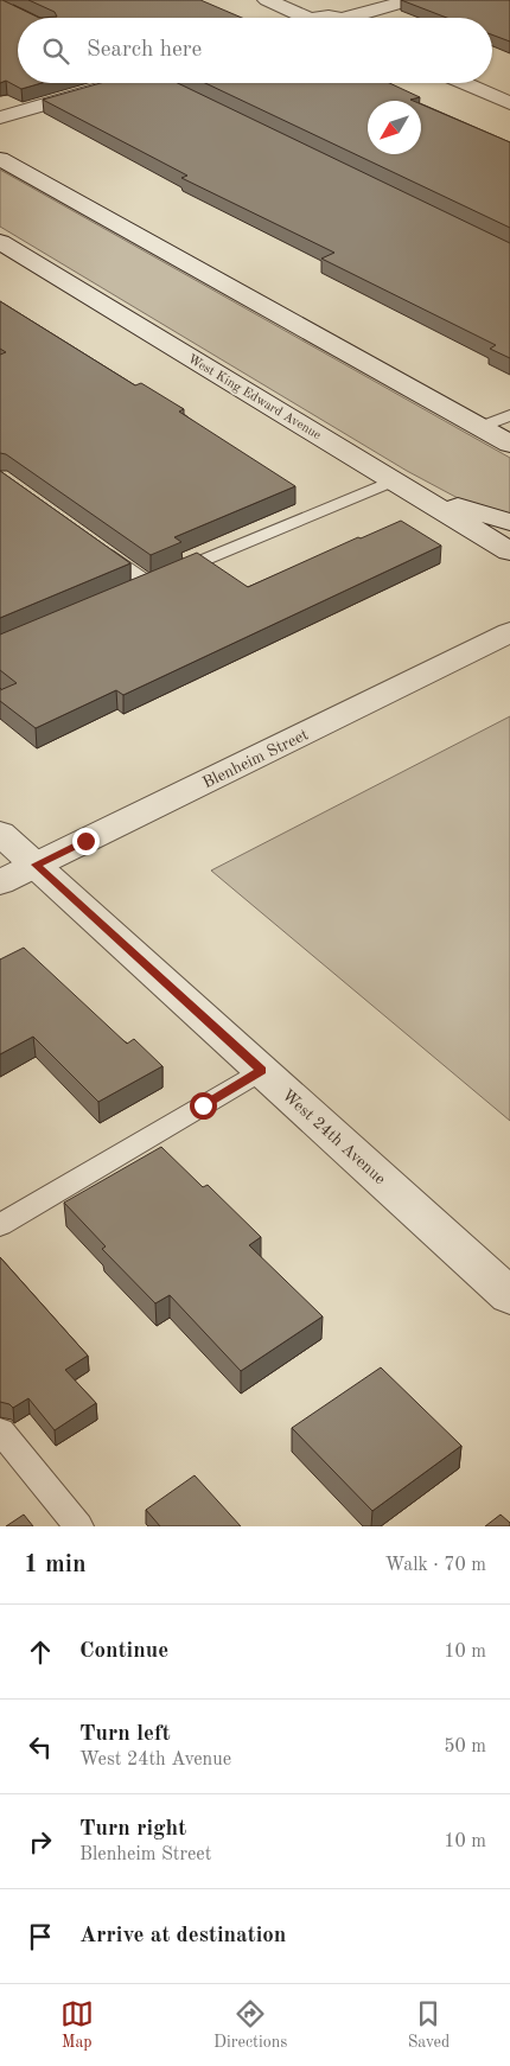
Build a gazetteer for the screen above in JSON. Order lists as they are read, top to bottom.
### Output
{
  "streets": {
    "main road": ["West King Edward Avenue", "Blenheim Street", "West 24th Avenue"]
  },
  "crossings": [
    ["Blenheim Street", "West 24th Avenue"]
  ],
  "north": "bottom left",
  "page": {
    "search": "Search here",
    "heading": ["1 min", "Walk · 70 m"],
    "list": [
      ["Continue", "10 m"],
      ["Turn left", "West 24th Avenue", "50 m"],
      ["Turn right", "Blenheim Street", "10 m"],
      "Arrive at destination"
    ],
    "nav": ["Map", "Directions", "Saved"]
  }
}
